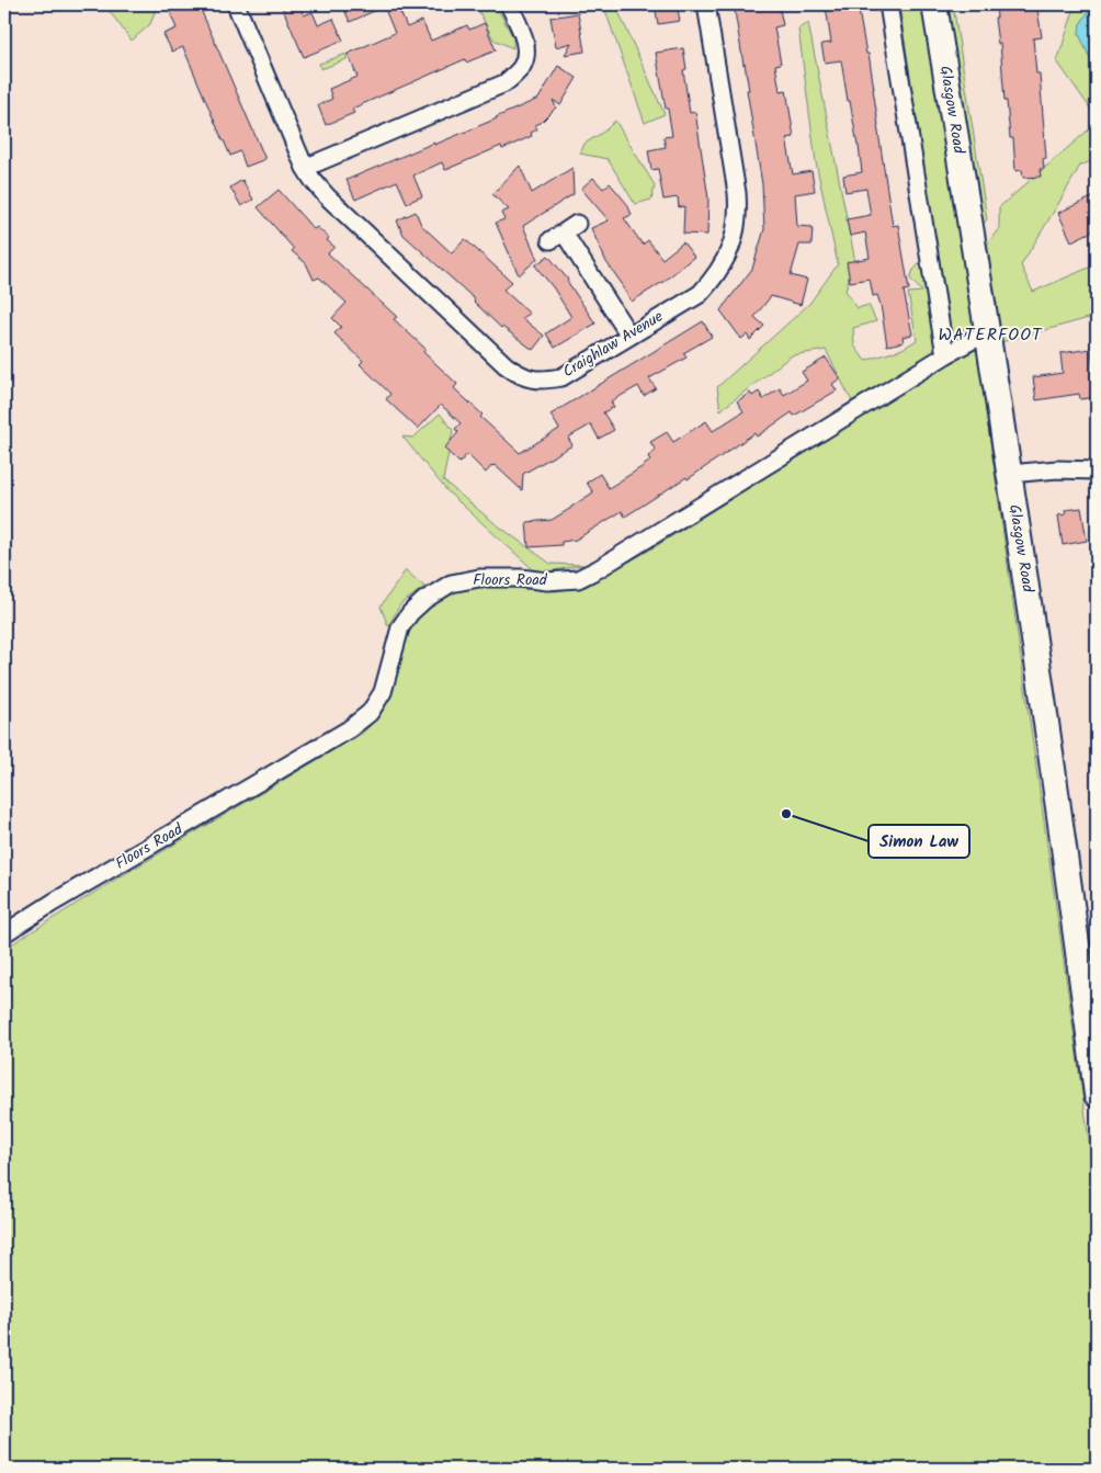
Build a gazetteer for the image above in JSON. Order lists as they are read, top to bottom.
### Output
{
  "streets": {
    "main road": ["Glasgow Road"],
    "street": ["Craighlaw Avenue", "Floors Road"]
  },
  "crossings": [
    ["Glasgow Road", "Floors Road"]
  ],
  "districts": ["WATERFOOT"],
  "places": ["Simon Law"]
}
